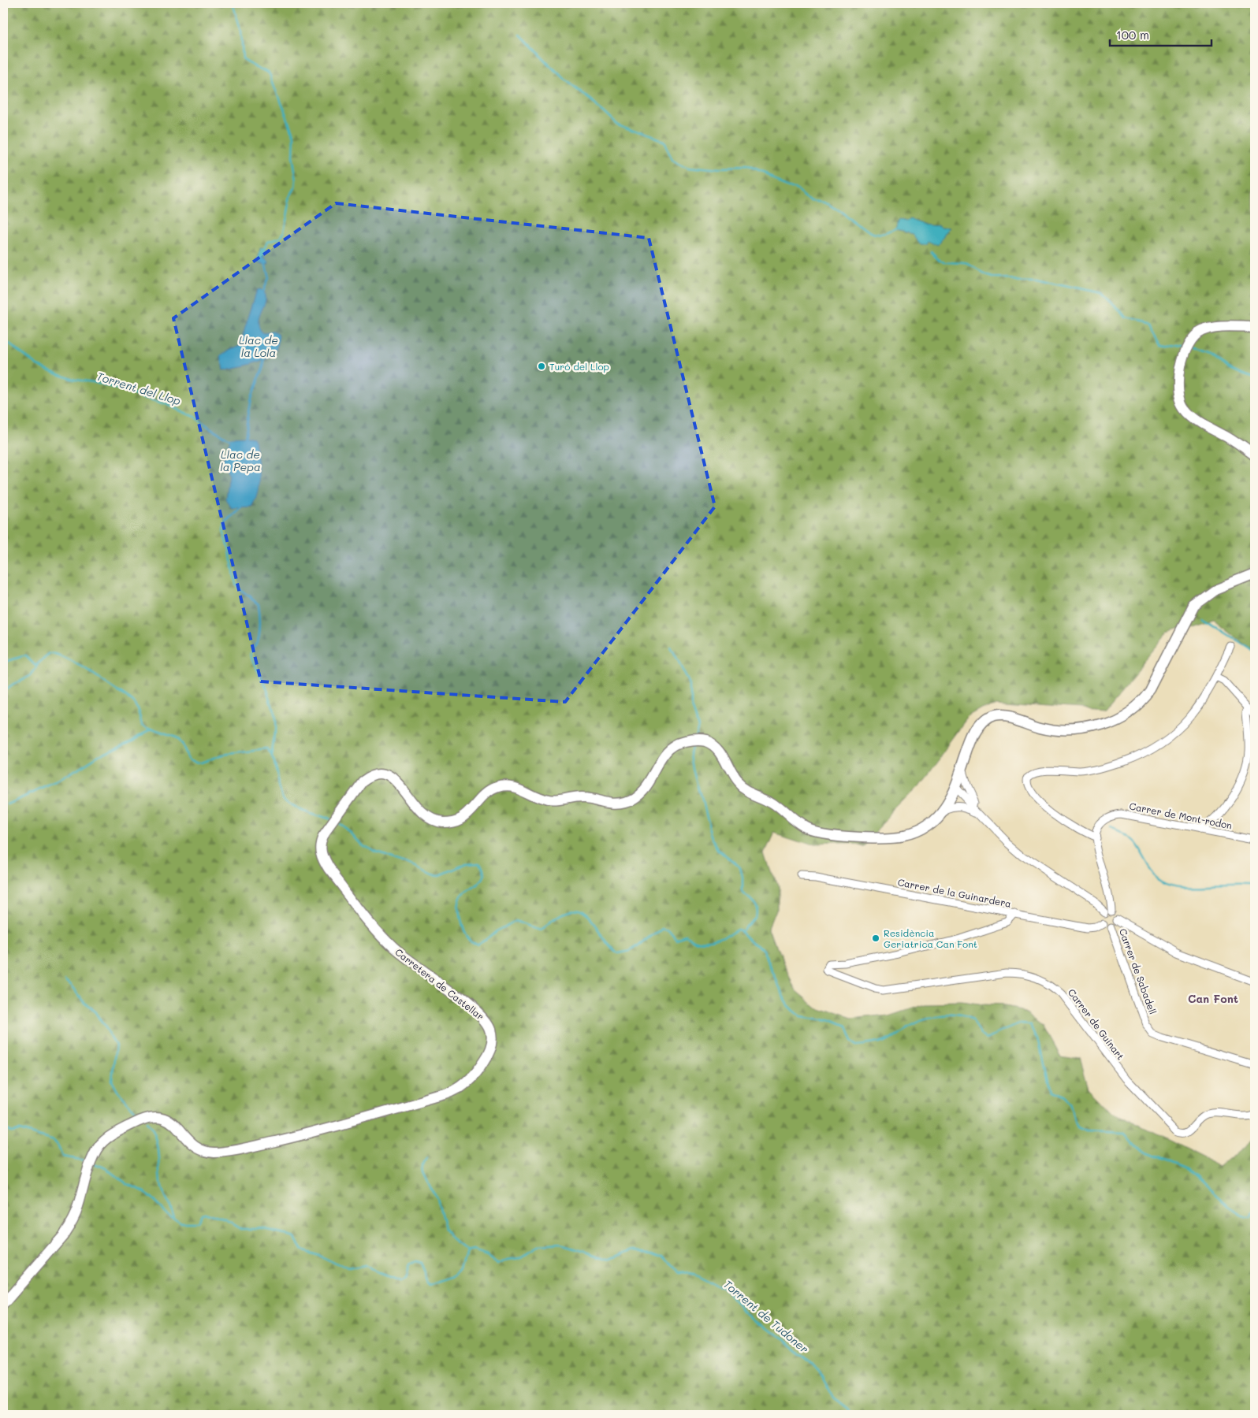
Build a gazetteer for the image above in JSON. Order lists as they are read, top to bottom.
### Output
{
  "streets": {
    "street": [
      "Carrer de Mont-rodon",
      "Carrer de la Guinardera",
      "Carrer de Sabadell",
      "Carretera de Castellar",
      "Carrer de Guinart"
    ]
  },
  "crossings": [
    ["Carrer de la Guinardera", "Carrer de Sabadell"],
    ["Carrer de la Guinardera", "Carrer de Guinart"]
  ],
  "districts": ["Can Font"],
  "water": [
    "Llac de la Lola",
    "Torrent del Llop",
    "Llac de la Pepa",
    "Torrent de Tudoner"
  ],
  "places": ["Turó del Llop", "Residència Geriatrica Can Font"],
  "scale_bar": "100 m"
}
